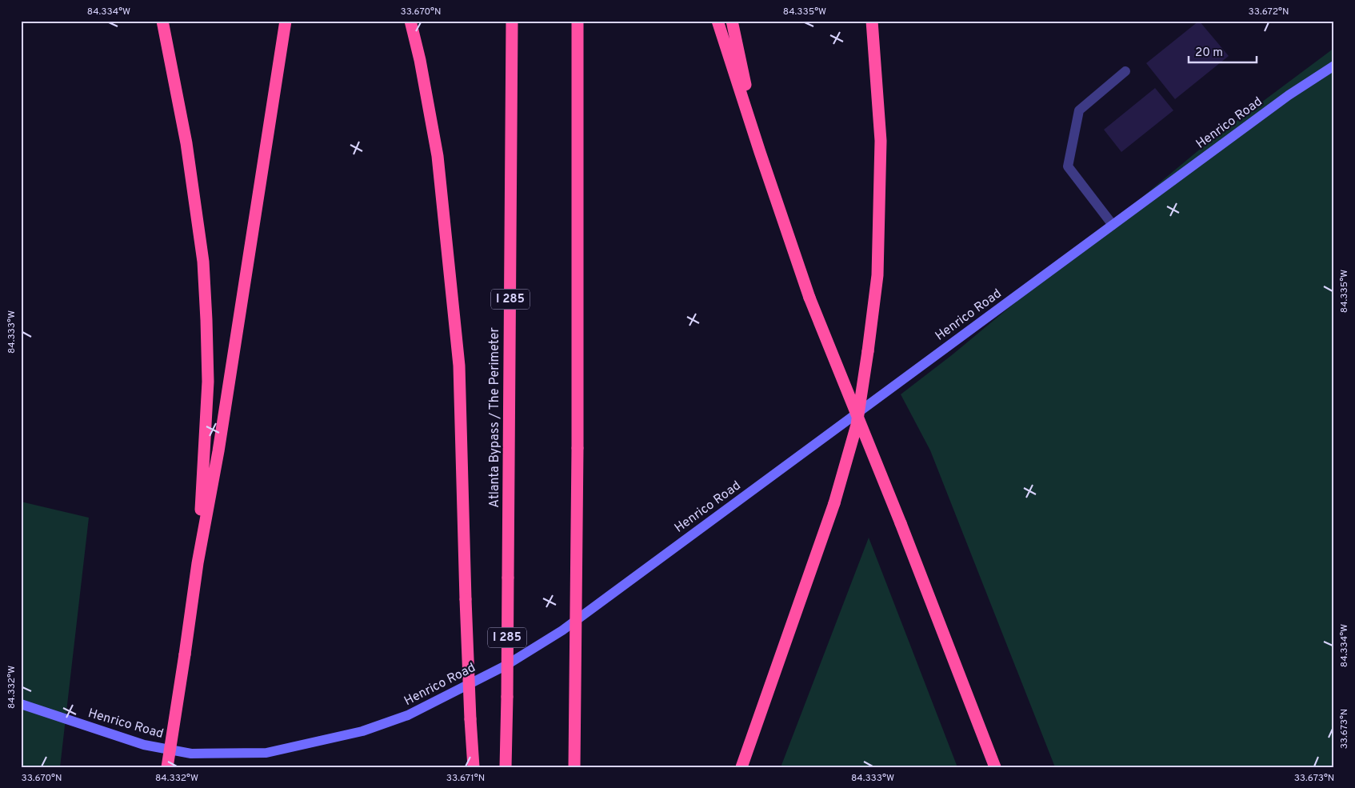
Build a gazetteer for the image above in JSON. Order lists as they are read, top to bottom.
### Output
{
  "streets": {
    "highway": ["I 285", "Atlanta Bypass / The Perimeter"],
    "street": ["Henrico Road"]
  },
  "scale_bar": "20 m",
  "coordinates": [
    "84.334°W",
    "33.670°N",
    "84.335°W",
    "33.672°N",
    "84.333°W",
    "84.332°W",
    "33.673°N",
    "33.671°N"
  ]
}
